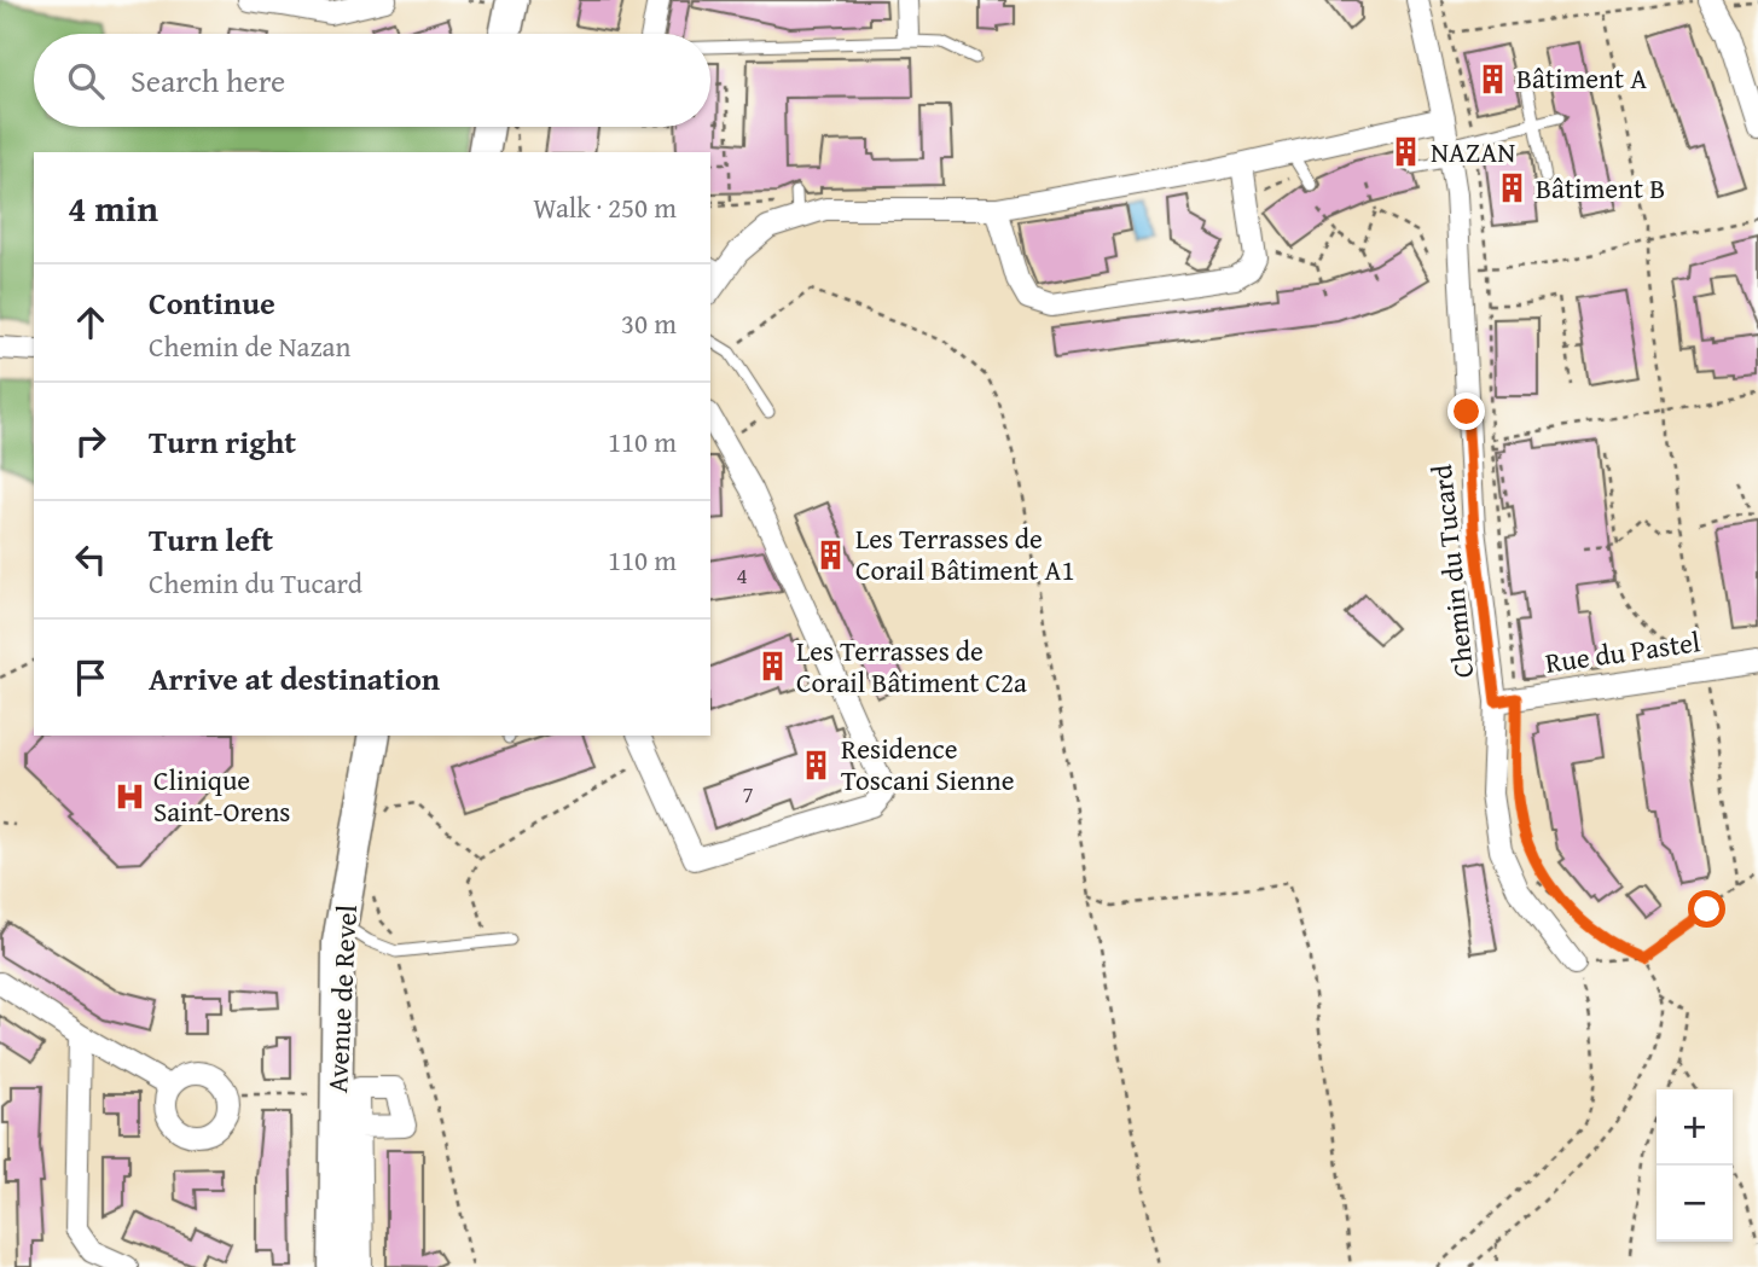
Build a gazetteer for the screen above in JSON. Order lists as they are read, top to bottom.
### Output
{
  "streets": {
    "main road": ["Avenue de Revel"],
    "street": ["Chemin du Tucard", "Rue du Pastel"]
  },
  "crossings": [
    ["Chemin du Tucard", "Rue du Pastel"]
  ],
  "places": {
    "building": [
      "Bâtiment A",
      "NAZAN",
      "Bâtiment B",
      "Les Terrasses de Corail Bâtiment A1",
      "Les Terrasses de Corail Bâtiment C2a",
      "Residence Toscani Sienne"
    ],
    "hospital": ["Clinique Saint-Orens"]
  },
  "house_numbers": ["4", "7"],
  "page": {
    "search": "Search here",
    "heading": ["4 min", "Walk · 250 m"],
    "list": [
      ["Continue", "Chemin de Nazan", "30 m"],
      ["Turn right", "110 m"],
      ["Turn left", "Chemin du Tucard", "110 m"],
      "Arrive at destination"
    ],
    "map_buttons": ["+", "−"]
  }
}
